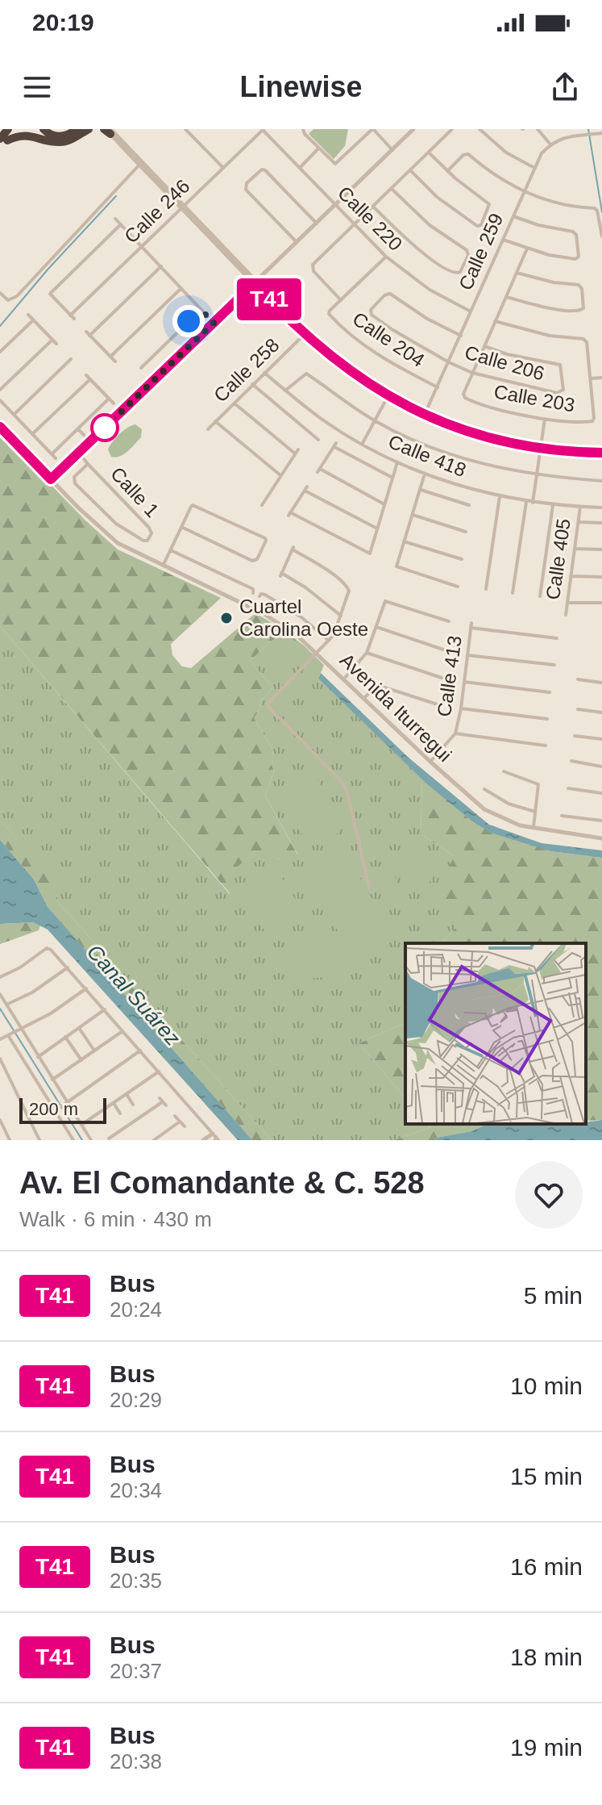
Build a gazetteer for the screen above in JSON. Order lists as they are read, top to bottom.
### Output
{
  "streets": {
    "street": [
      "Calle 246",
      "Calle 220",
      "Calle 259",
      "Calle 204",
      "Calle 206",
      "Calle 258",
      "Calle 203",
      "Calle 418",
      "Calle 1",
      "Calle 405",
      "Calle 413",
      "Avenida Iturregui"
    ]
  },
  "crossings": [
    ["Calle 246", "Calle 220"],
    ["Calle 220", "Calle 259"],
    ["Calle 220", "Calle 204"],
    ["Calle 259", "Calle 204"],
    ["Calle 259", "Calle 206"],
    ["Calle 206", "Calle 203"],
    ["Calle 258", "Calle 418"],
    ["Calle 418", "Calle 405"],
    ["Calle 413", "Avenida Iturregui"]
  ],
  "water": ["Canal Suárez"],
  "places": ["Cuartel Carolina Oeste"],
  "lines": ["bus line T41"],
  "scale_bar": "200 m",
  "page": {
    "status": "20:19",
    "header": "Linewise",
    "on_map": "T41",
    "scale": "200 m",
    "heading": ["Av. El Comandante & C. 528", "Walk · 6 min · 430 m"],
    "list": [
      {
        "mark": "T41",
        "name": "Bus",
        "note": "20:24",
        "value": "5 min"
      },
      {
        "mark": "T41",
        "name": "Bus",
        "note": "20:29",
        "value": "10 min"
      },
      {
        "mark": "T41",
        "name": "Bus",
        "note": "20:34",
        "value": "15 min"
      },
      {
        "mark": "T41",
        "name": "Bus",
        "note": "20:35",
        "value": "16 min"
      },
      {
        "mark": "T41",
        "name": "Bus",
        "note": "20:37",
        "value": "18 min"
      },
      {
        "mark": "T41",
        "name": "Bus",
        "note": "20:38",
        "value": "19 min"
      }
    ]
  }
}
